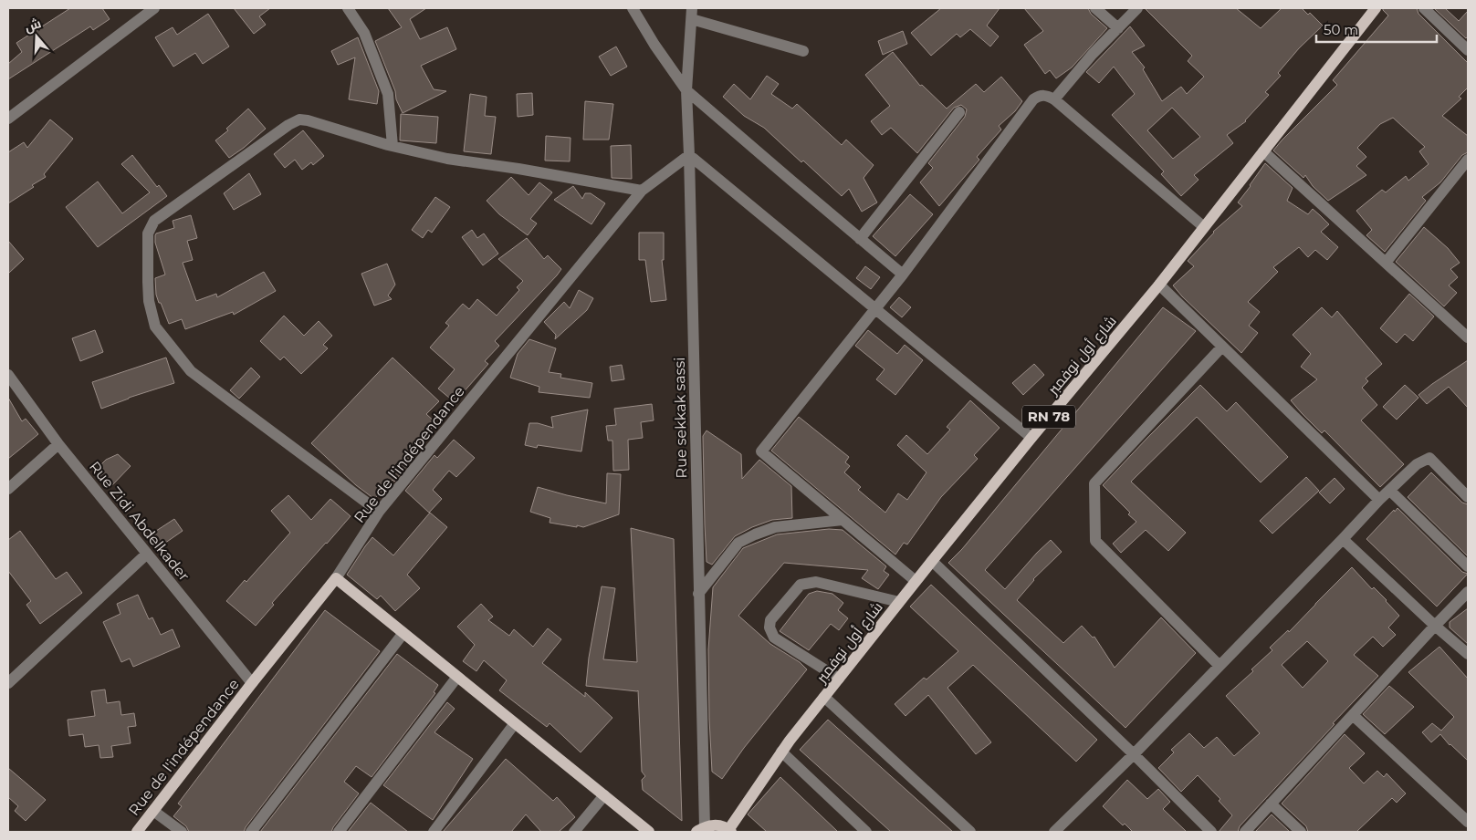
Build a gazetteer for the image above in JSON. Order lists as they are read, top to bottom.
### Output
{
  "streets": {
    "main road": ["شارع أول نوفمبر", "RN 78", "Rue de l'indépendance"],
    "street": ["Rue sekkak sassi", "Rue Zidi Abdelkader"]
  },
  "crossings": [
    ["Rue sekkak sassi", "Rue de l'indépendance"],
    ["Rue de l'indépendance", "Rue Zidi Abdelkader"]
  ],
  "scale_bar": "50 m",
  "north": "top"
}
